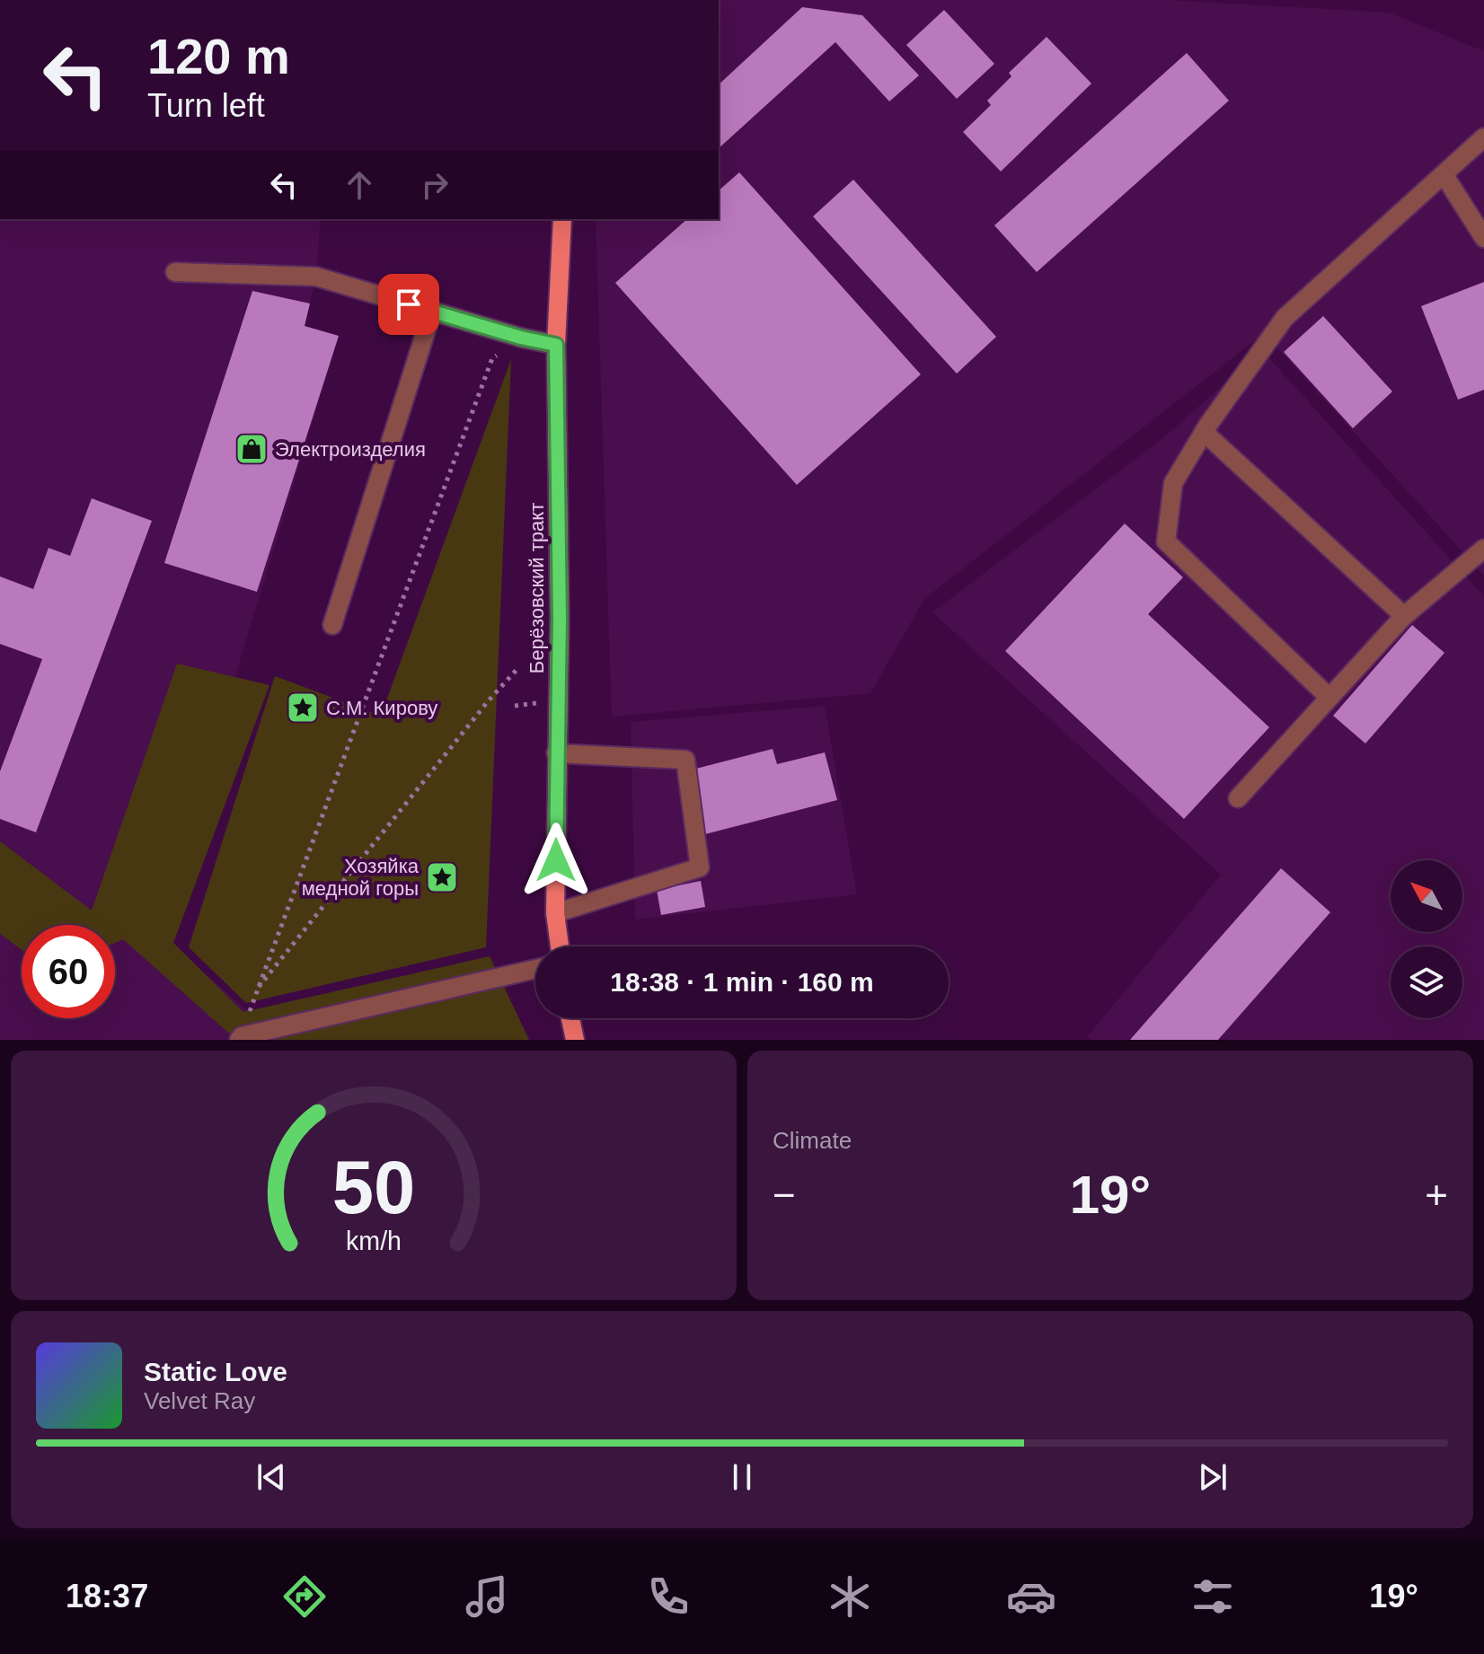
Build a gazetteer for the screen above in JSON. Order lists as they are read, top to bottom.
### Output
{
  "streets": {
    "main road": ["Берёзовский тракт"]
  },
  "places": {
    "shop": ["Электроизделия"],
    "place": ["С.М. Кирову", "Хозяйка медной горы"]
  },
  "north": "top left",
  "page": {
    "turn": ["120 m", "Turn left"],
    "limit": "60",
    "trip": "18:38 · 1 min · 160 m",
    "tile": "Climate",
    "heat": ["−", "19°", "+"],
    "song": ["Static Love", "Velvet Ray"],
    "tabs": ["18:37", "19°"],
    "gauge": ["50", "km/h"]
  }
}
